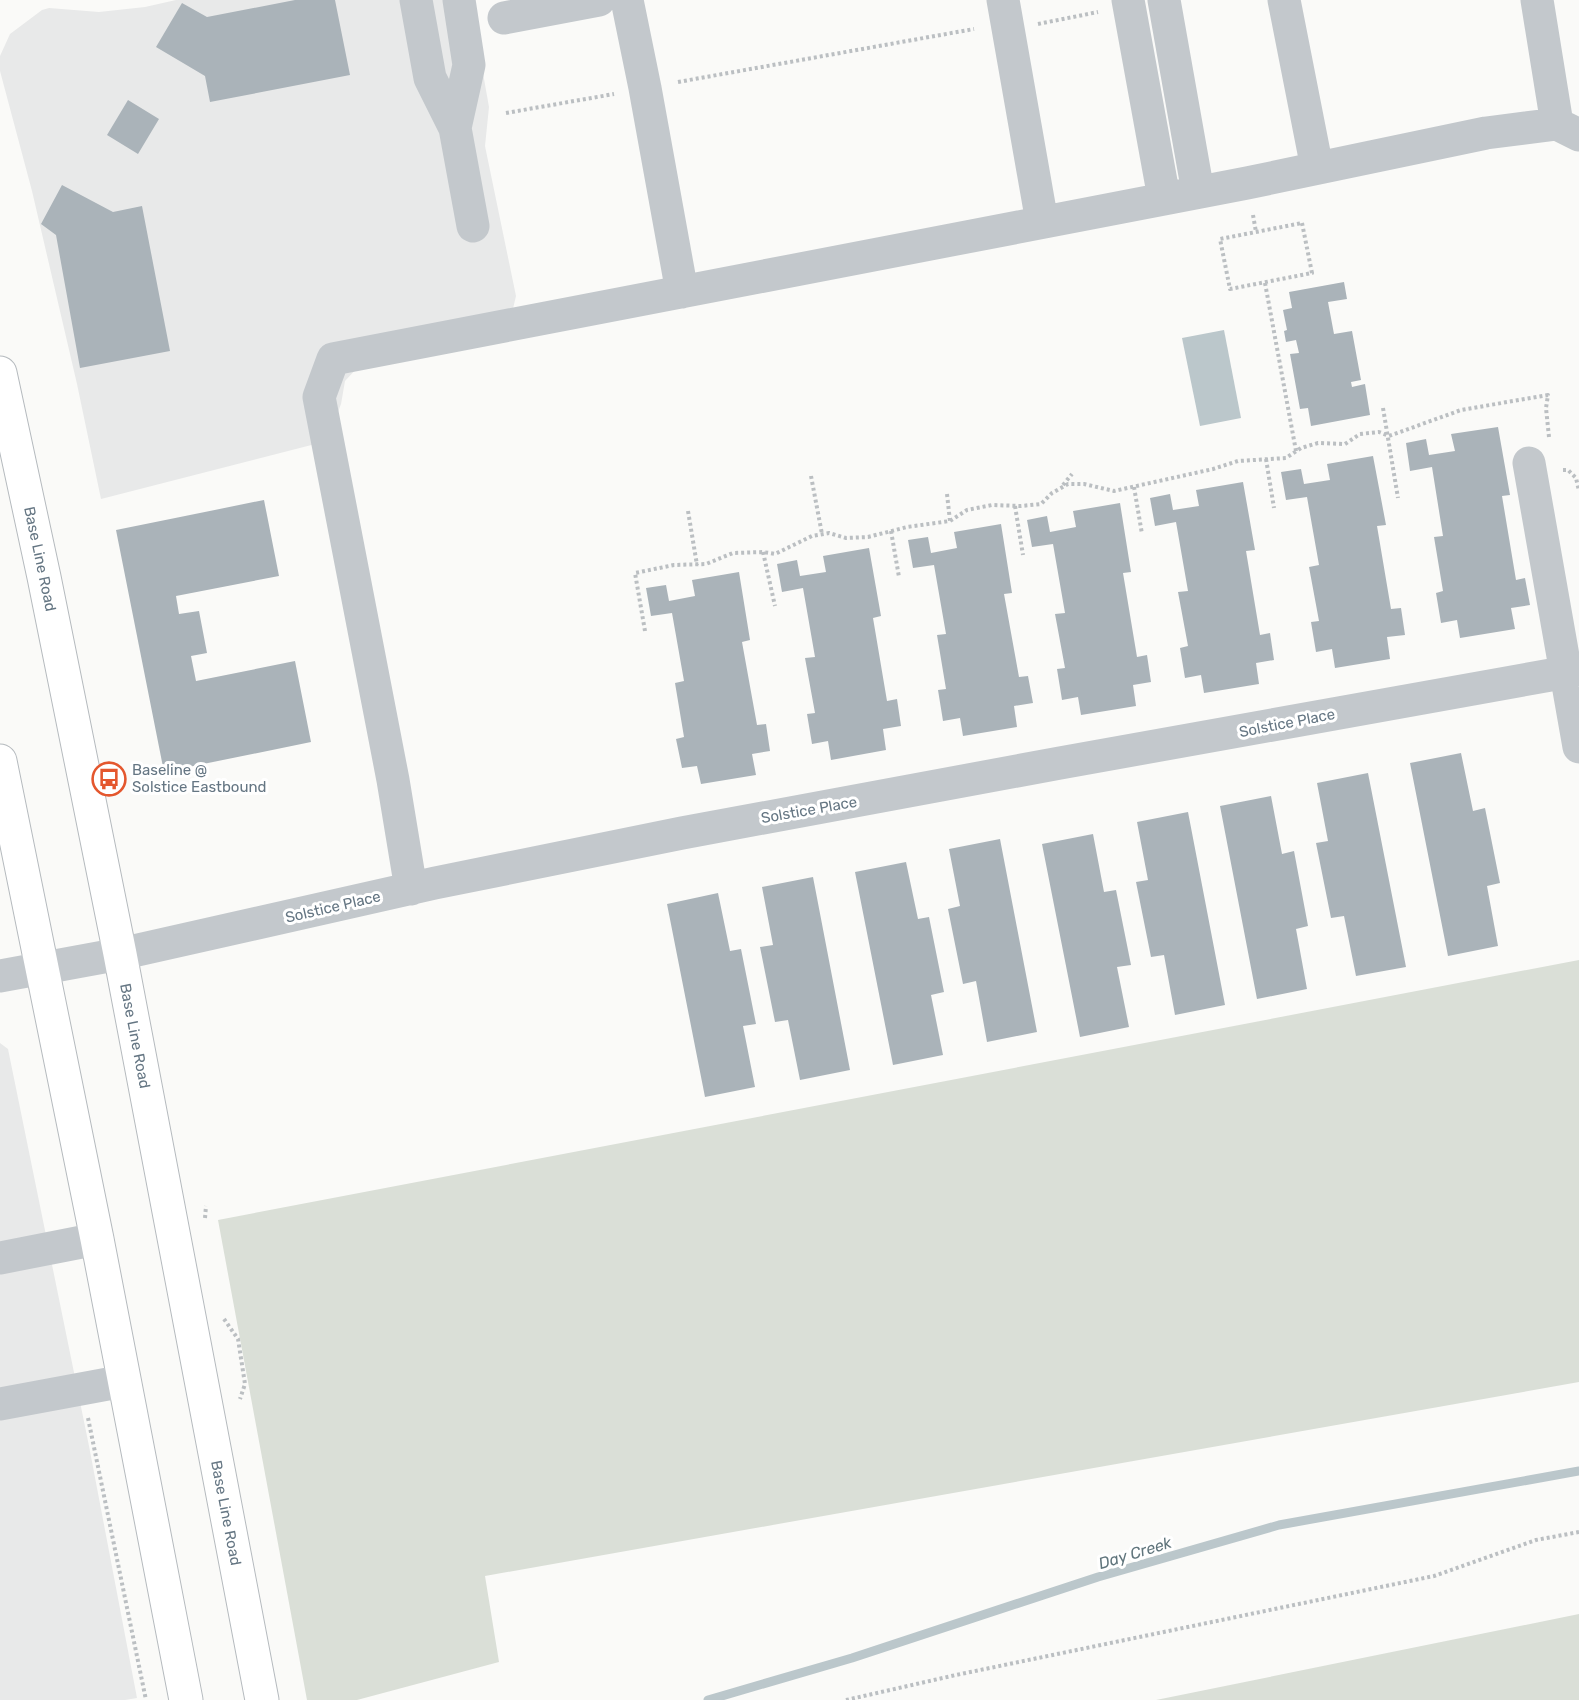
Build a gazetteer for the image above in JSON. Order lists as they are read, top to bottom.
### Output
{
  "streets": {
    "main road": ["Base Line Road"],
    "street": ["Solstice Place"]
  },
  "crossings": [
    ["Base Line Road", "Solstice Place"]
  ],
  "water": ["Day Creek"],
  "places": {
    "bus stop": ["Baseline @ Solstice Eastbound"]
  }
}
